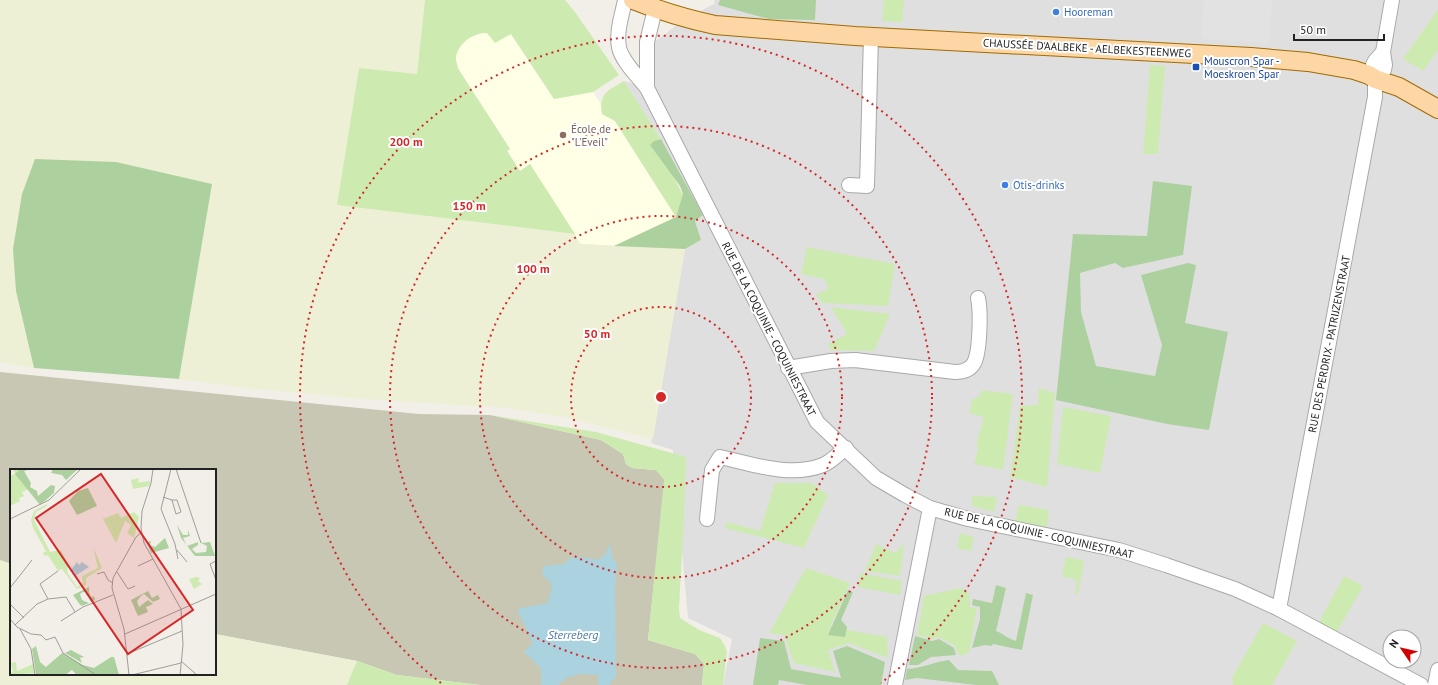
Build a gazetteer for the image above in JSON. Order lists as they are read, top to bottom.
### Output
{
  "streets": {
    "main road": ["CHAUSSÉE D'AALBEKE - AELBEKESTEENWEG"],
    "street": ["RUE DE LA COQUINIE - COQUINIESTRAAT", "RUE DES PERDRIX - PATRIJZENSTRAAT"]
  },
  "crossings": [
    ["CHAUSSÉE D'AALBEKE - AELBEKESTEENWEG", "RUE DE LA COQUINIE - COQUINIESTRAAT"],
    ["CHAUSSÉE D'AALBEKE - AELBEKESTEENWEG", "RUE DES PERDRIX - PATRIJZENSTRAAT"],
    ["RUE DE LA COQUINIE - COQUINIESTRAAT", "RUE DES PERDRIX - PATRIJZENSTRAAT"]
  ],
  "water": ["Sterreberg"],
  "places": {
    "other": ["Hooreman", "École de \"L'Eveil\"", "Otis-drinks"],
    "transit": ["Mouscron Spar - Moeskroen Spar"]
  },
  "scale_bar": "50 m",
  "north": "top left",
  "rings": [
    "200 m",
    "150 m",
    "100 m",
    "50 m"
  ]
}
